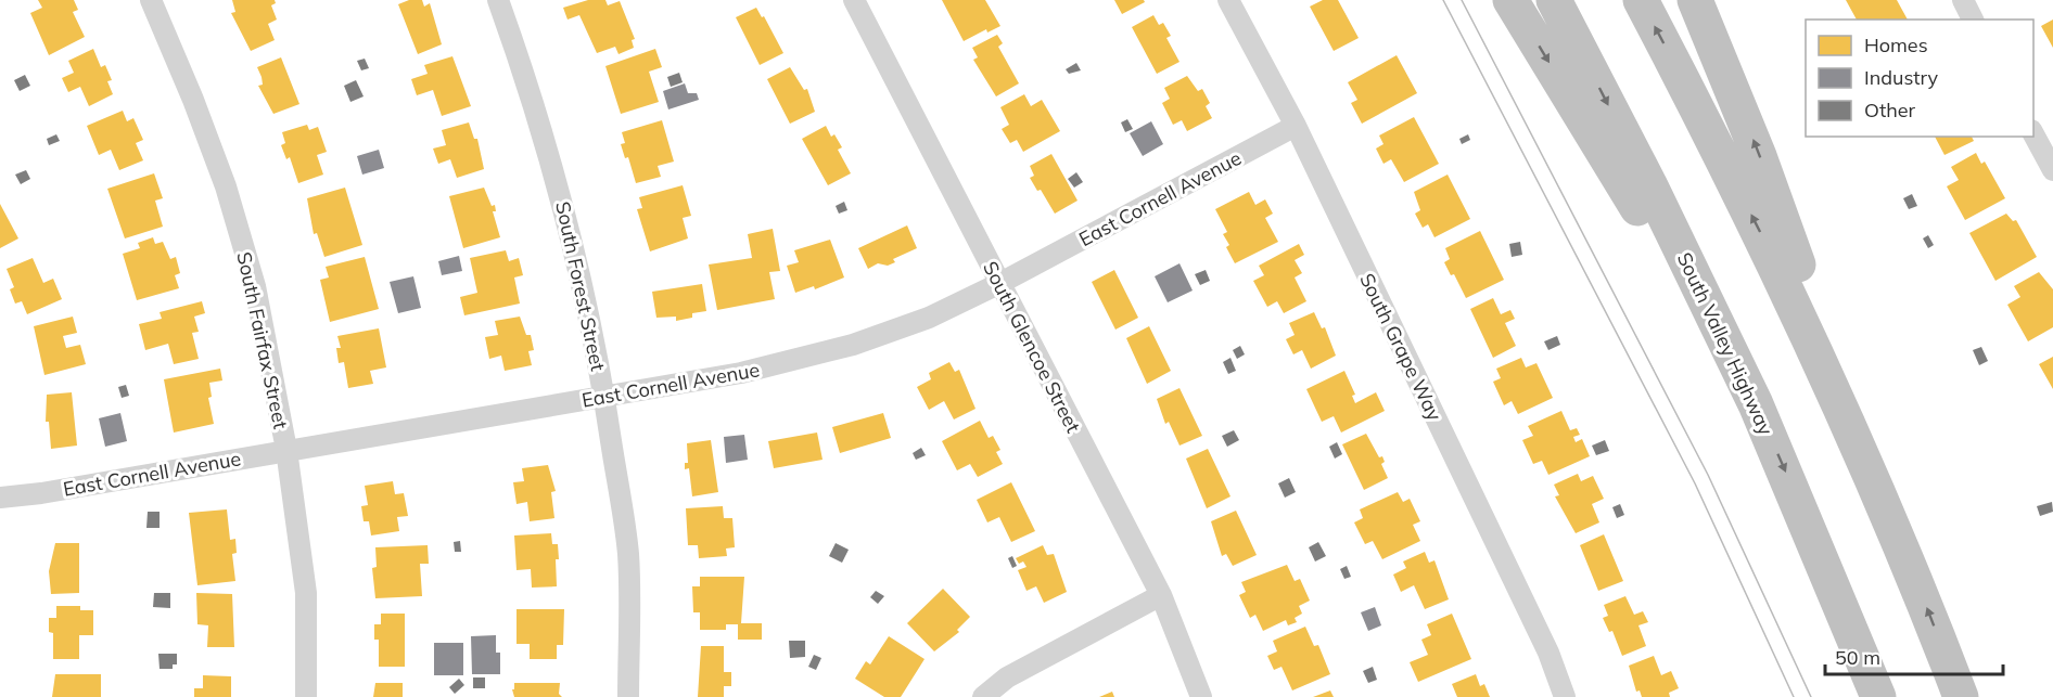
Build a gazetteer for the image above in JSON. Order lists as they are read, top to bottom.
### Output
{
  "streets": {
    "highway": ["South Valley Highway"],
    "street": [
      "East Cornell Avenue",
      "South Forest Street",
      "South Fairfax Street",
      "South Glencoe Street",
      "South Grape Way"
    ]
  },
  "crossings": [
    ["East Cornell Avenue", "South Forest Street"],
    ["East Cornell Avenue", "South Fairfax Street"],
    ["East Cornell Avenue", "South Glencoe Street"],
    ["East Cornell Avenue", "South Grape Way"]
  ],
  "legend": ["Homes", "Industry", "Other"],
  "scale_bar": "50 m"
}
